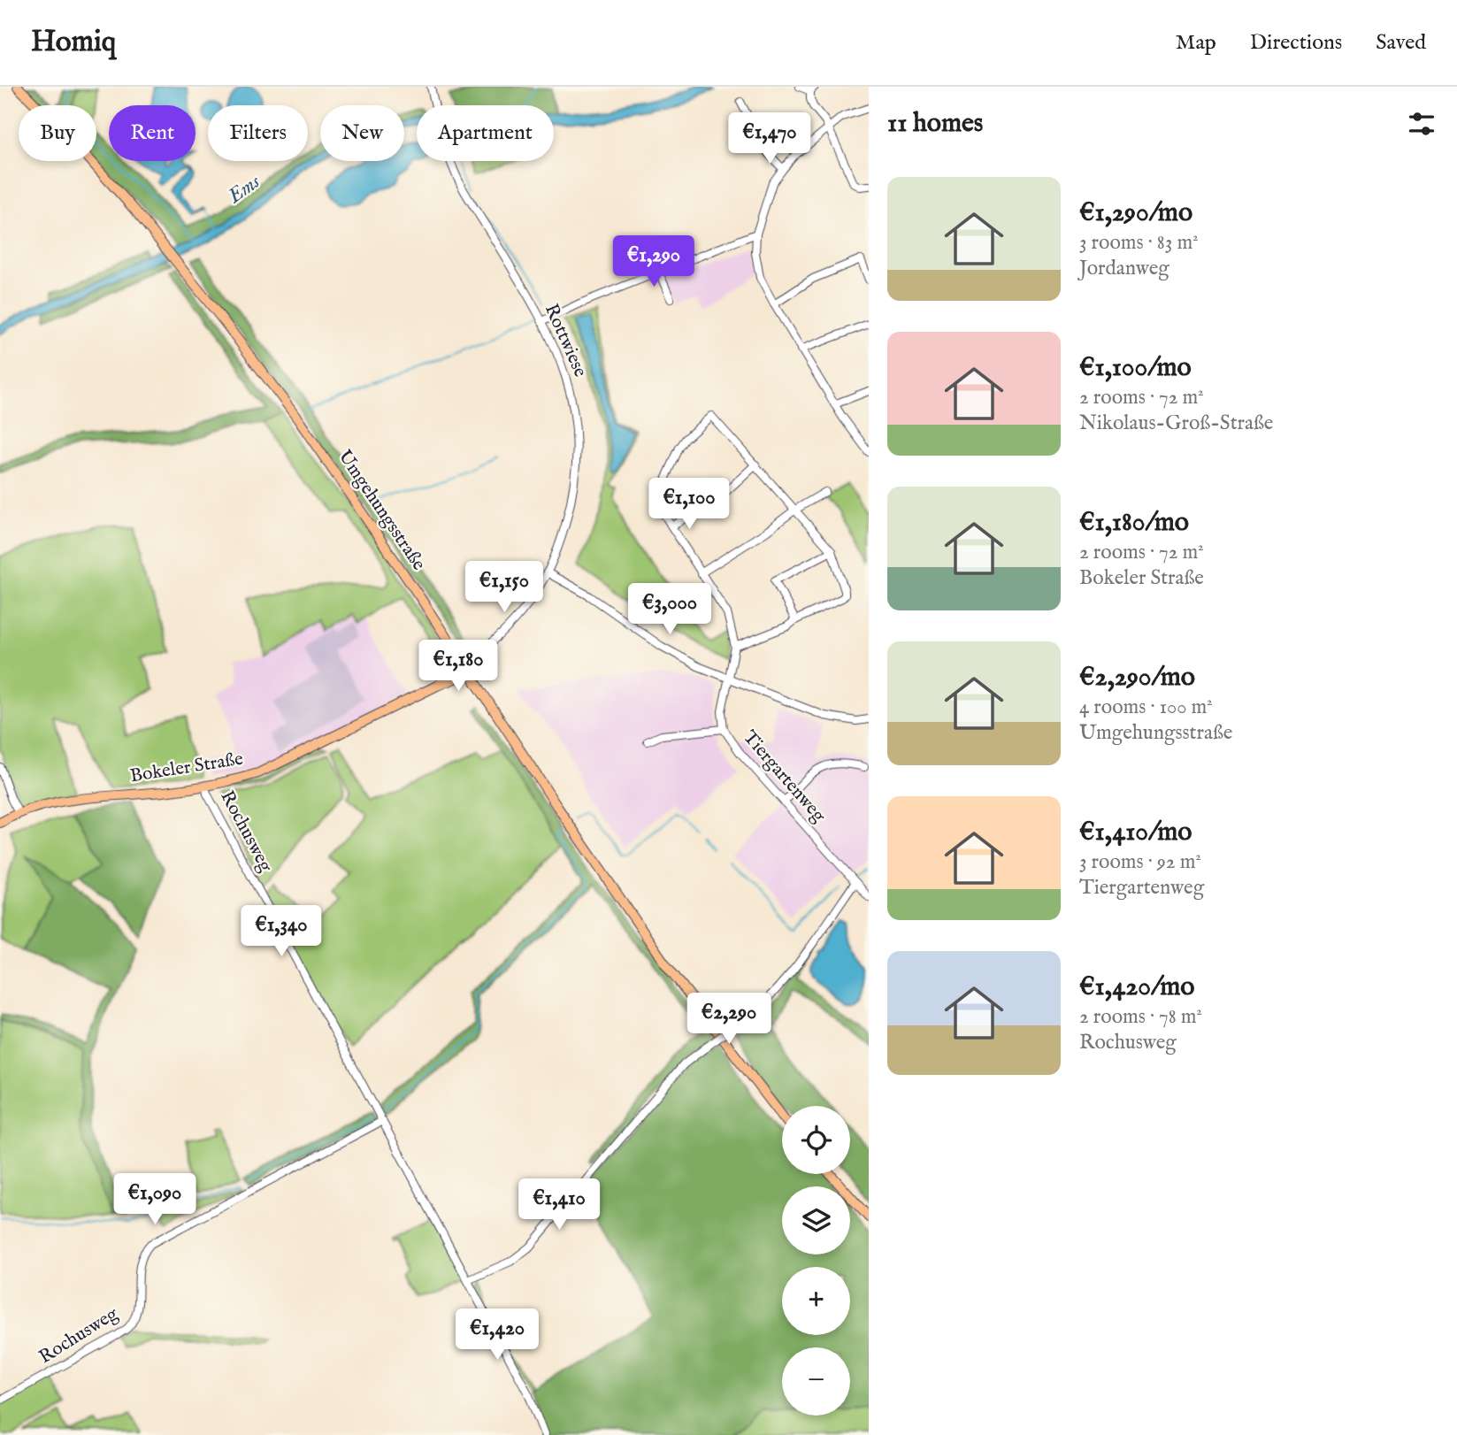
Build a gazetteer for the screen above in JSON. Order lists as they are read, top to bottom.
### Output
{
  "streets": {
    "main road": ["Umgehungsstraße", "Bokeler Straße"],
    "street": ["Rottwiese", "Tiergartenweg", "Rochusweg"]
  },
  "crossings": [
    ["Rottwiese", "Umgehungsstraße"],
    ["Rottwiese", "Bokeler Straße"],
    ["Umgehungsstraße", "Bokeler Straße"],
    ["Bokeler Straße", "Rochusweg"]
  ],
  "water": ["Ems"],
  "page": {
    "header": "Homiq",
    "nav": ["Map", "Directions", "Saved"],
    "heading": "11 homes",
    "chip": [
      "Buy",
      "Rent",
      "Filters",
      "New",
      "Apartment"
    ],
    "price": [
      "€1,470",
      "€1,290",
      "€1,100",
      "€1,150",
      "€3,000",
      "€1,180",
      "€1,340",
      "€2,290",
      "€1,090",
      "€1,410",
      "€1,420"
    ],
    "list": [
      {
        "name": "€1,290/mo",
        "note": "3 rooms · 83 m² · Jordanweg"
      },
      {
        "name": "€1,100/mo",
        "note": "2 rooms · 72 m² · Nikolaus-Groß-Straße"
      },
      {
        "name": "€1,180/mo",
        "note": "2 rooms · 72 m² · Bokeler Straße"
      },
      {
        "name": "€2,290/mo",
        "note": "4 rooms · 100 m² · Umgehungsstraße"
      },
      {
        "name": "€1,410/mo",
        "note": "3 rooms · 92 m² · Tiergartenweg"
      },
      {
        "name": "€1,420/mo",
        "note": "2 rooms · 78 m² · Rochusweg"
      }
    ],
    "map_buttons": ["+", "−"]
  }
}
